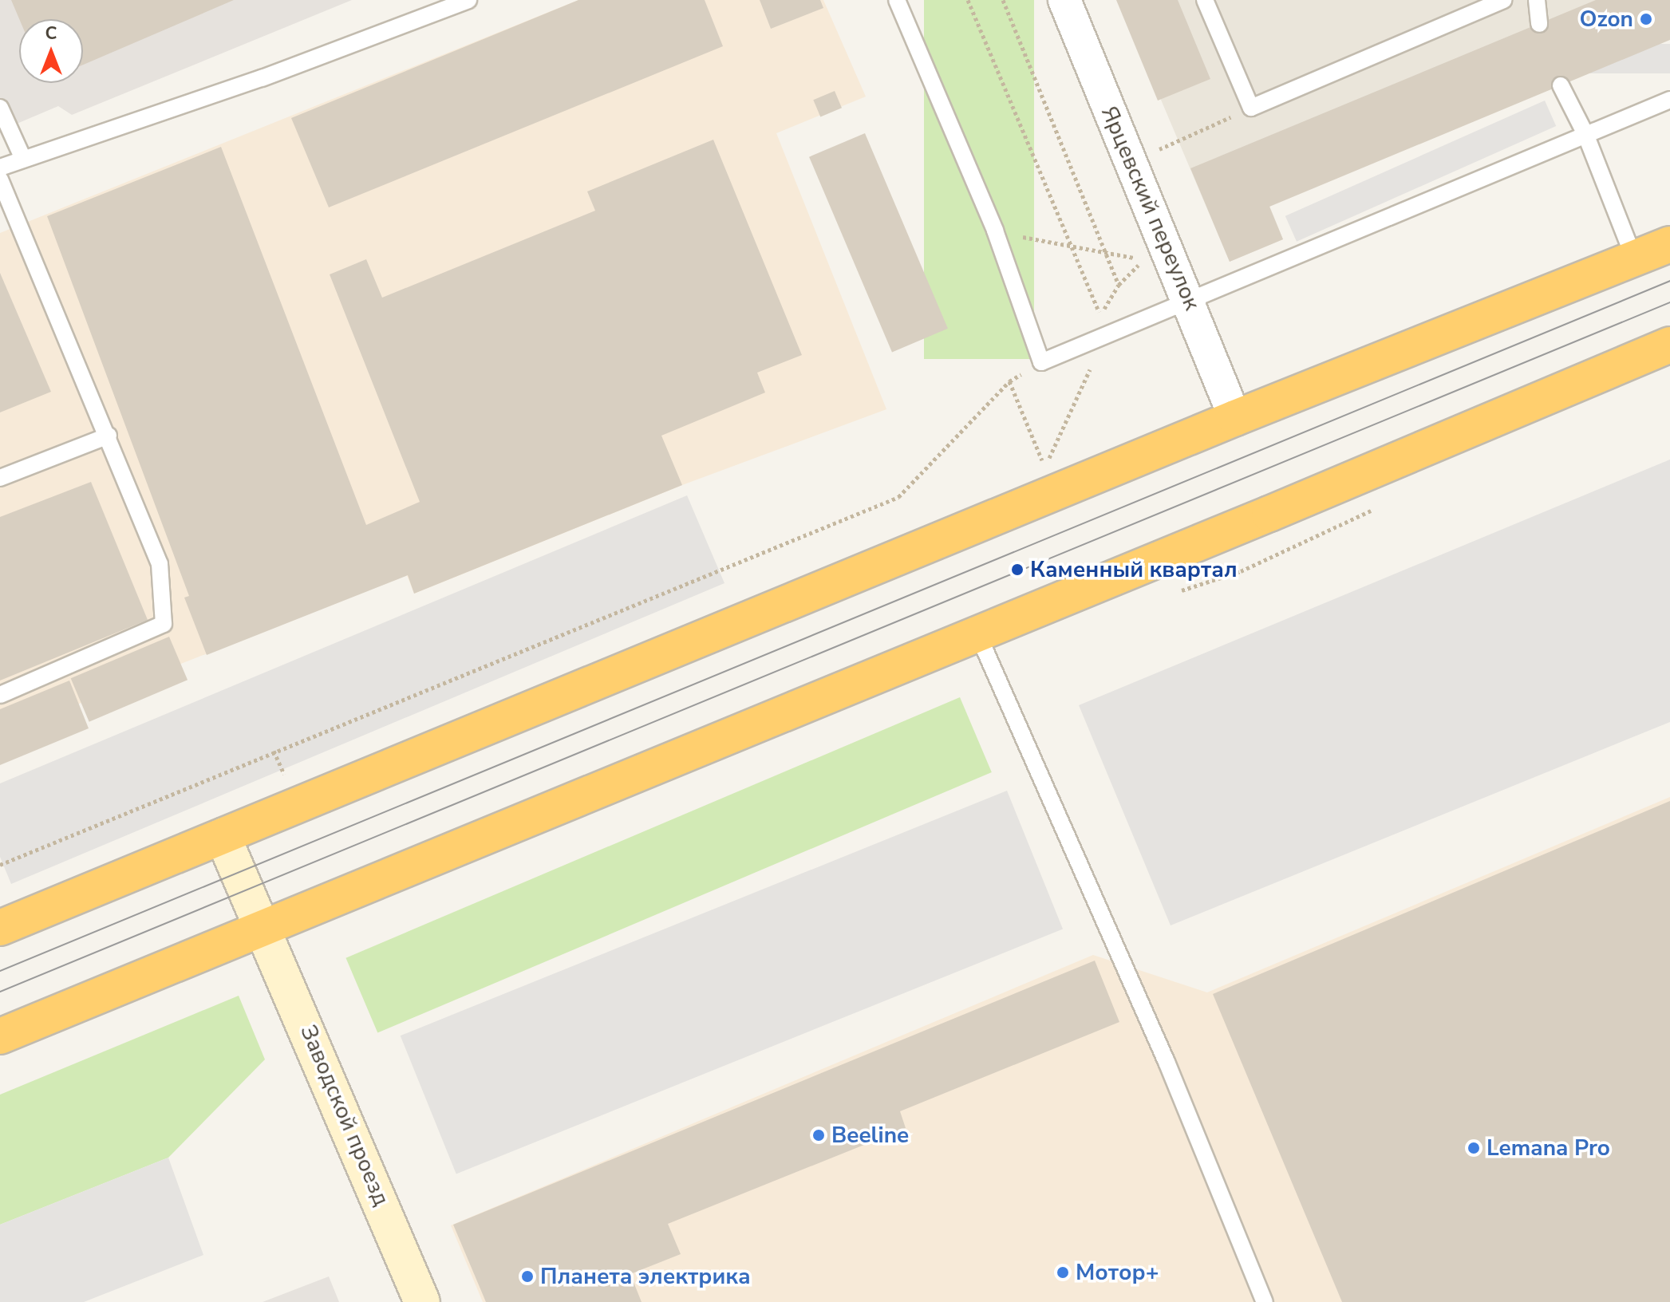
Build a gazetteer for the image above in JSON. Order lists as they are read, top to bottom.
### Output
{
  "streets": {
    "street": ["Ярцевский переулок", "Заводской проезд"]
  },
  "places": [
    "Ozon",
    "Каменный квартал",
    "Beeline",
    "Lemana Pro",
    "Мотор+",
    "Планета электрика"
  ],
  "north": "top"
}
